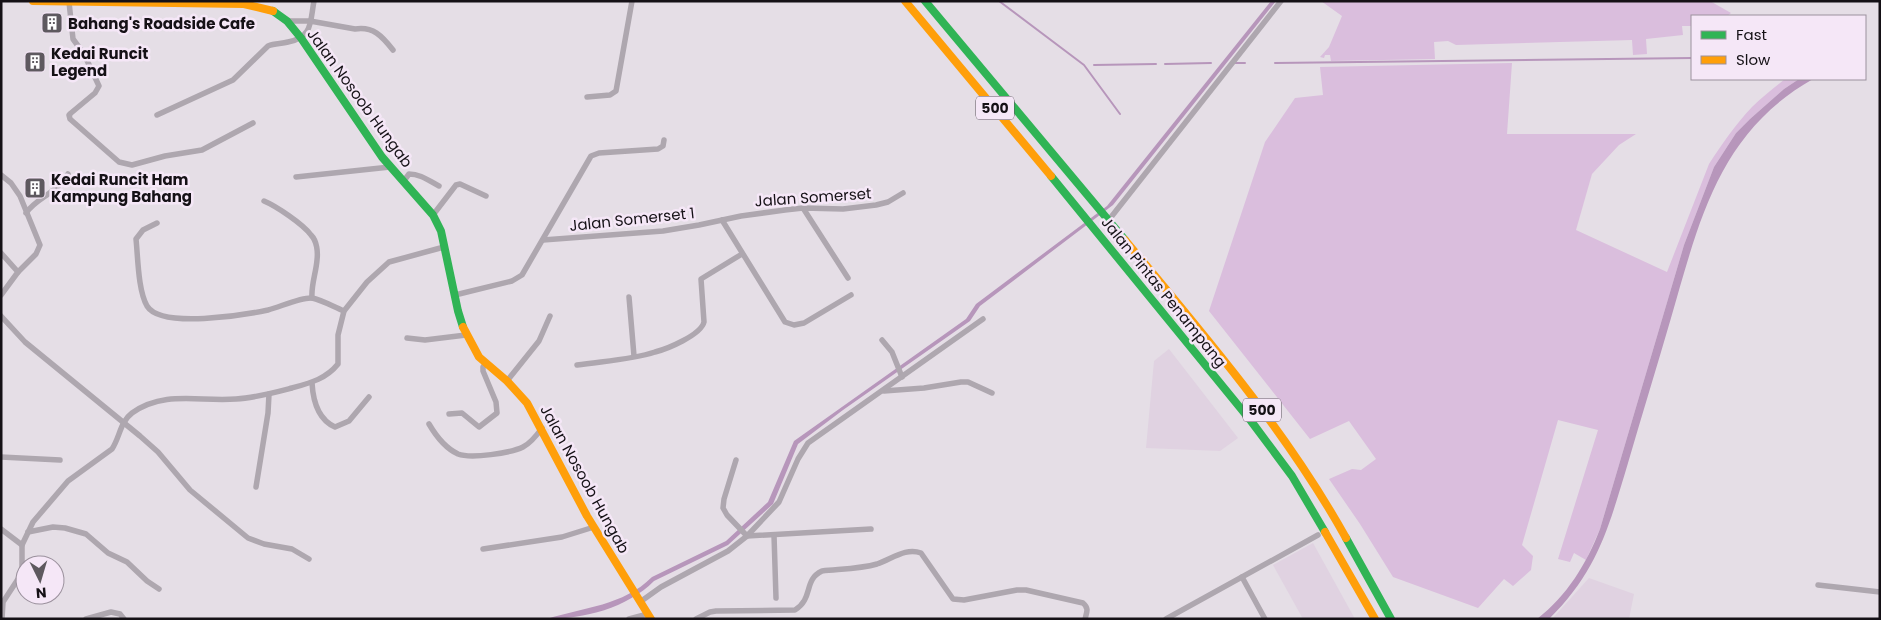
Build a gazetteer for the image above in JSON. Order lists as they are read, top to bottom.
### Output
{
  "streets": {
    "main road": ["Jalan Nosoob Hungab", "500", "Jalan Pintas Penampang"],
    "street": ["Jalan Somerset", "Jalan Somerset 1"]
  },
  "crossings": [
    ["Jalan Nosoob Hungab", "Jalan Somerset 1"],
    ["Jalan Somerset", "Jalan Somerset 1"]
  ],
  "places": {
    "building": ["Bahang's Roadside Cafe", "Kedai Runcit Legend", "Kedai Runcit Ham Kampung Bahang"]
  },
  "legend": ["Fast", "Slow"],
  "north": "bottom"
}
